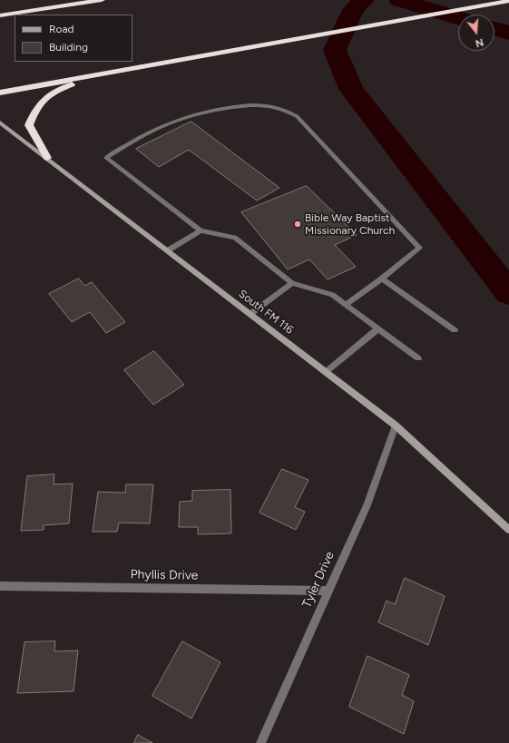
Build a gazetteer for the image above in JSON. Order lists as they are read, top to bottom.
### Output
{
  "streets": {
    "main road": ["South FM 116"],
    "street": ["Phyllis Drive", "Tyler Drive"]
  },
  "crossings": [
    ["South FM 116", "Tyler Drive"],
    ["Phyllis Drive", "Tyler Drive"]
  ],
  "places": ["Bible Way Baptist Missionary Church"],
  "legend": ["Road", "Building"],
  "north": "bottom"
}
